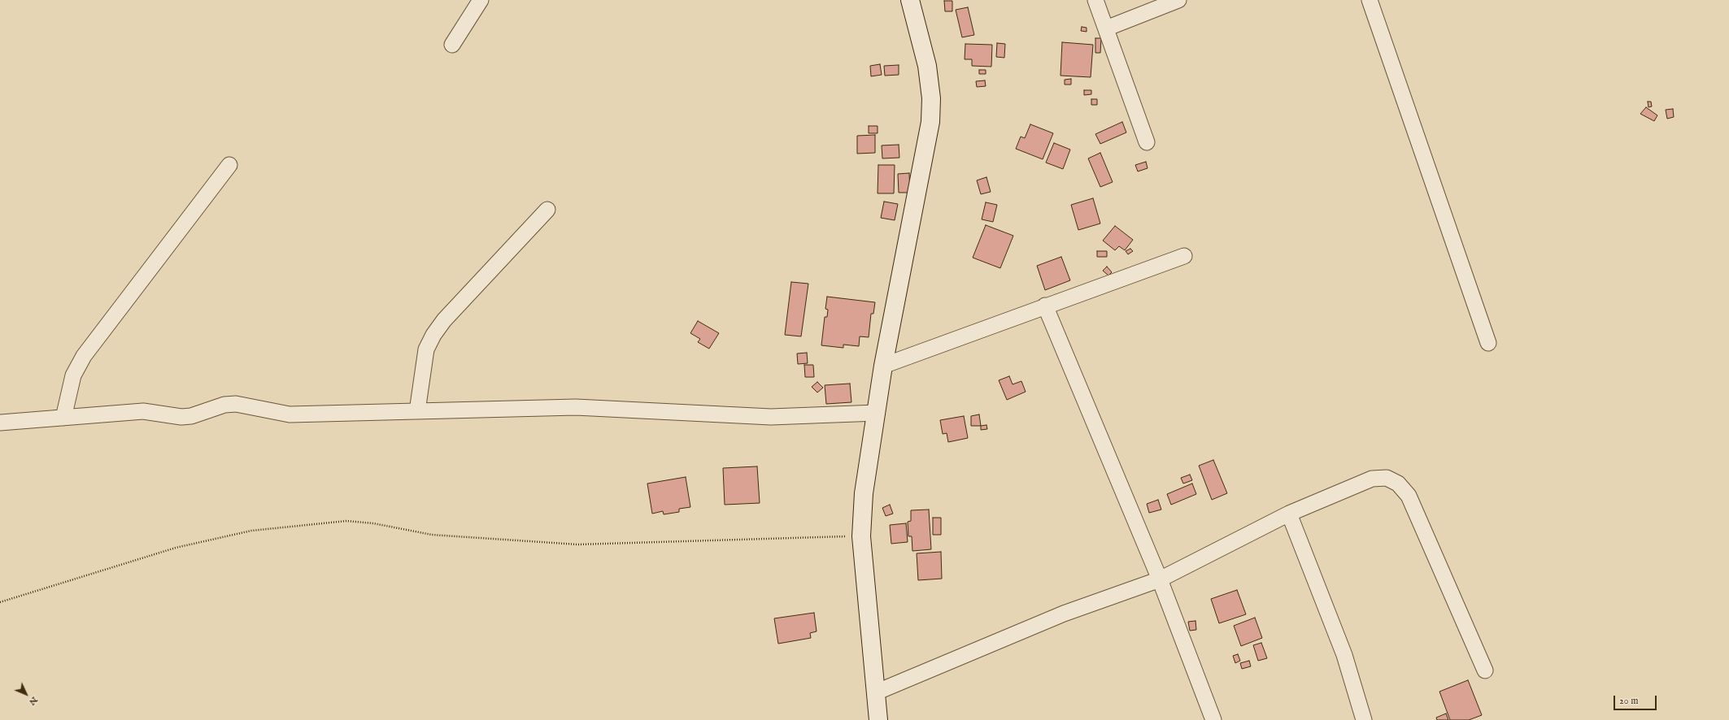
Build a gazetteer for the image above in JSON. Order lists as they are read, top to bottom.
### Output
{
  "scale_bar": "20 m",
  "north": "bottom right"
}
